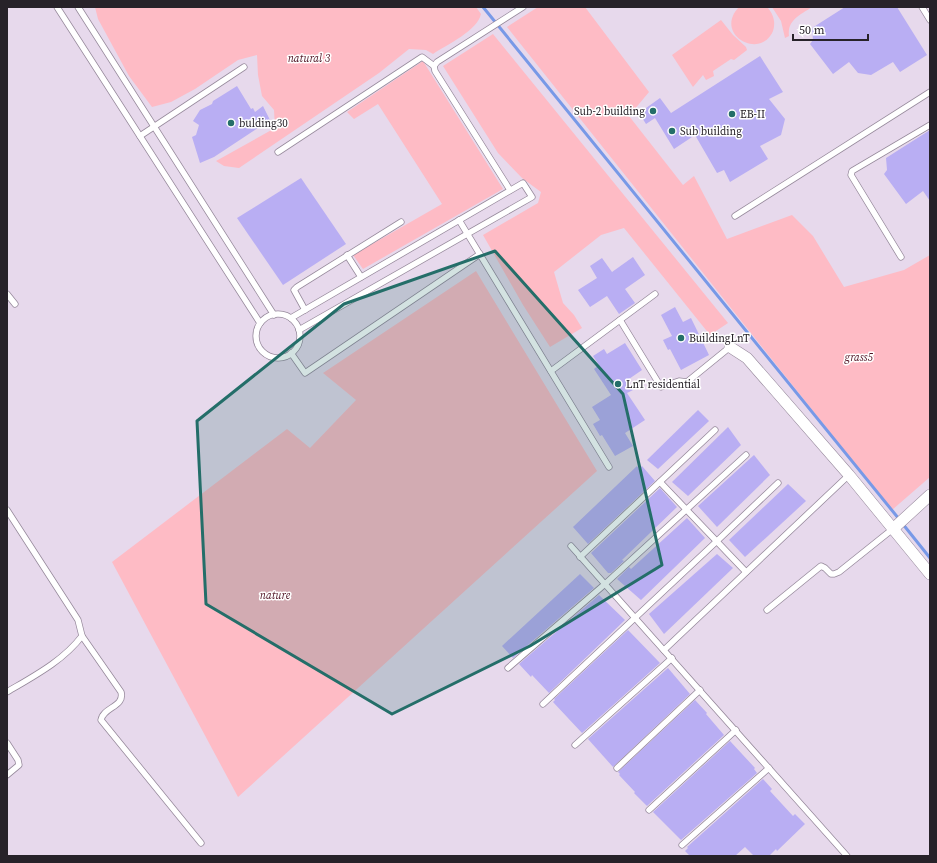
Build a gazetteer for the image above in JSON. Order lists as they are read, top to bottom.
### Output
{
  "parks": ["natural 3", "grass5", "nature"],
  "places": [
    "Sub-2 building",
    "EB-II",
    "bulding30",
    "Sub building",
    "BuildingLnT",
    "LnT residential"
  ],
  "scale_bar": "50 m"
}
